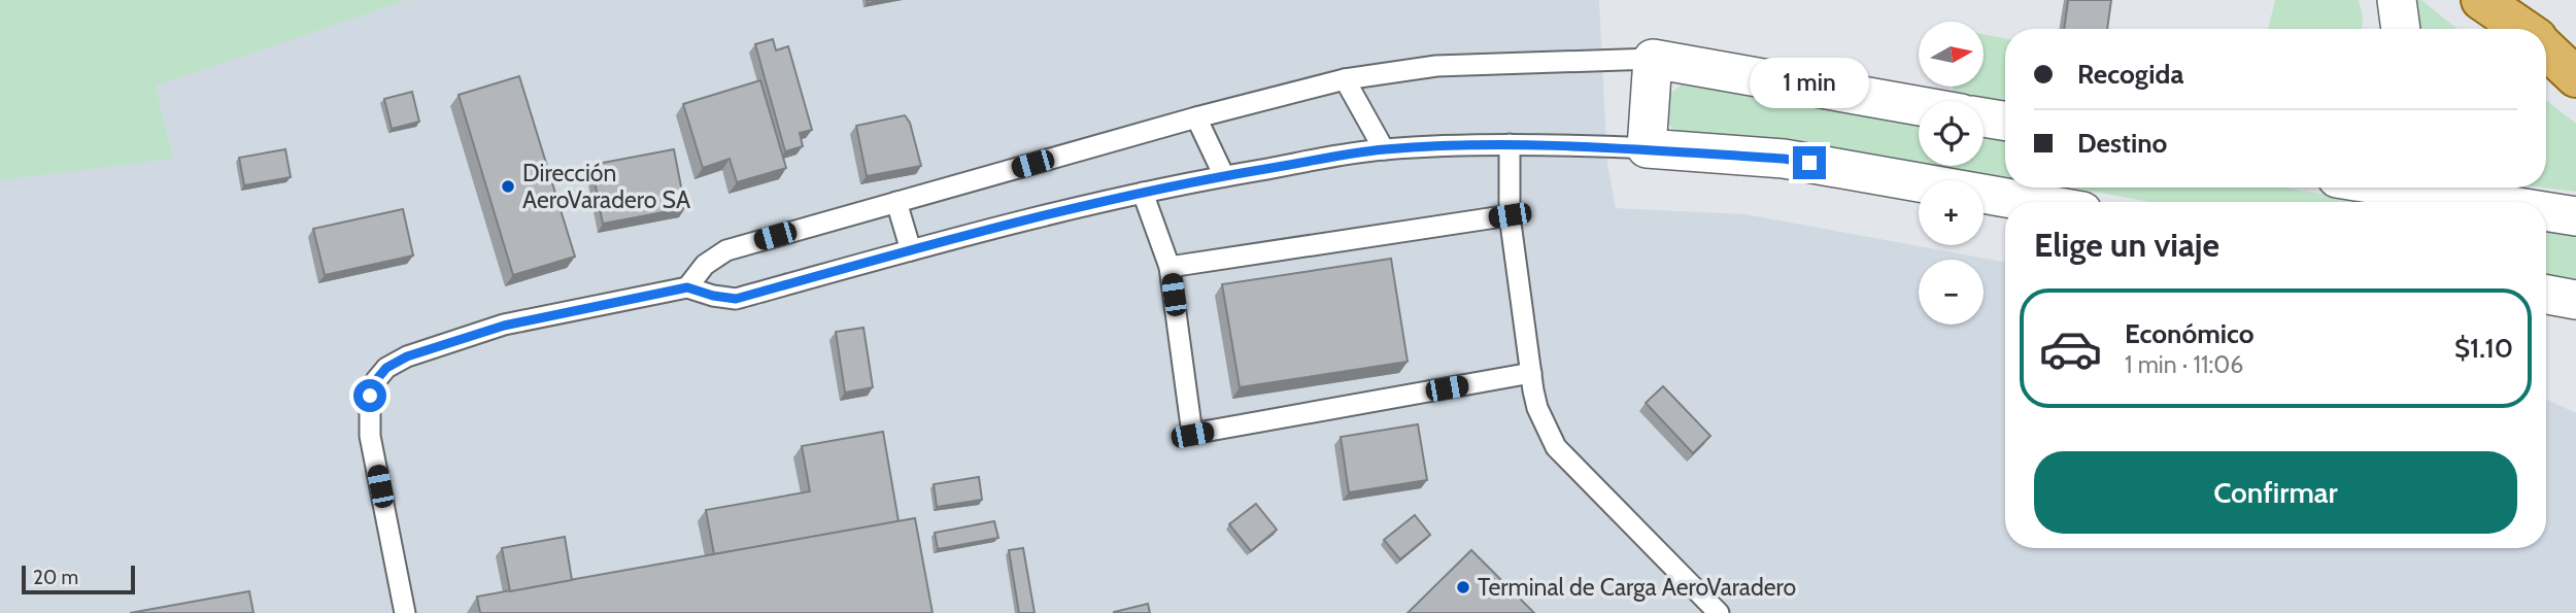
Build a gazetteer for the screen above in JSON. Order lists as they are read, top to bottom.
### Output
{
  "places": ["Dirección AeroVaradero SA", "Terminal de Carga AeroVaradero"],
  "scale_bar": "20 m",
  "north": "right",
  "page": {
    "map_buttons": ["+", "−"],
    "banner": ["Recogida", "Destino"],
    "bubble": "1 min",
    "heading": "Elige un viaje",
    "list": [
      {
        "name": "Económico",
        "note": "1 min · 11:06",
        "value": "$1.10"
      }
    ],
    "buttons": "Confirmar",
    "scale": "20 m"
  }
}
